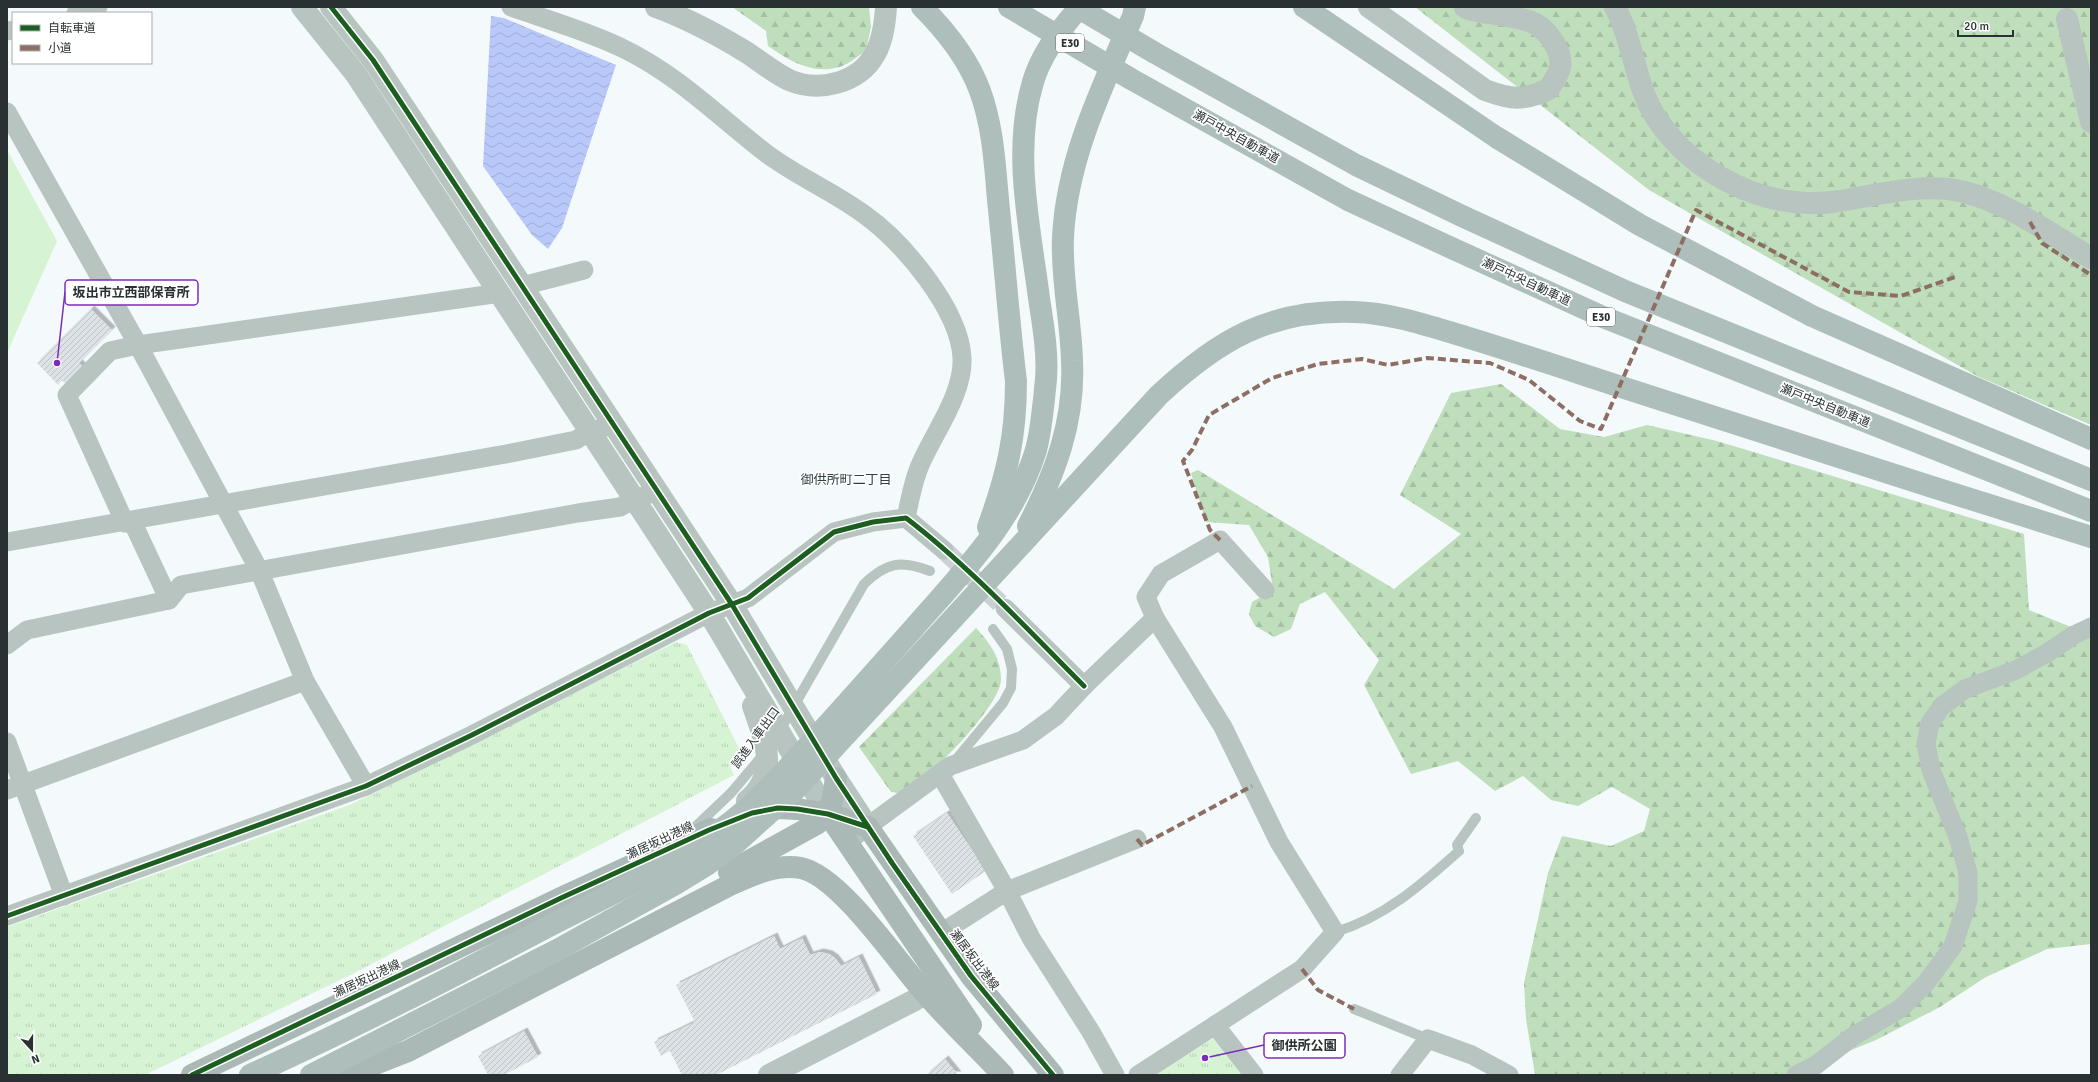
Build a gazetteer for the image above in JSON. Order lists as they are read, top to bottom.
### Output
{
  "streets": {
    "highway": ["E30", "瀬戸中央自動車道"],
    "main road": ["瀬居坂出港線"],
    "lane": ["誤進入車出口"]
  },
  "districts": ["御供所町二丁目"],
  "places": ["坂出市立西部保育所", "御供所公園"],
  "legend": ["自転車道", "小道"],
  "scale_bar": "20 m",
  "north": "bottom"
}
